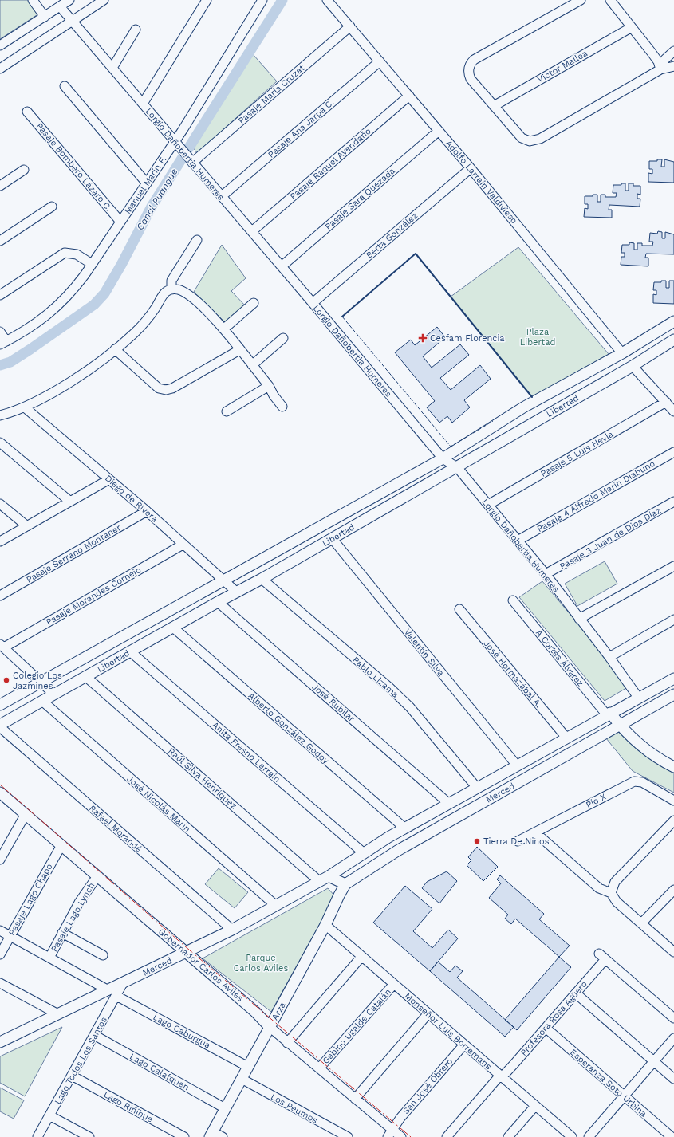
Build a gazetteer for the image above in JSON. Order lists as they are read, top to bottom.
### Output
{
  "streets": {
    "street": [
      "Victor Mallea",
      "Pasaje María Cruzat",
      "Pasaje Ana Jarpa C.",
      "Lorgio Dañobertia Humeres",
      "Pasaje Raquel Avendaño",
      "Pasaje Bombero Lázaro C.",
      "Adolfo Larraín Valdivieso",
      "Manuel Marín F.",
      "Pasaje Sara Quezada",
      "Berta González",
      "Libertad",
      "Pasaje 5 Luis Hevia",
      "Pasaje 4 Alfredo Marín Diabuno",
      "Diego de Rivera",
      "Pasaje 3 Juan de Dios Díaz",
      "Pasaje Serrano Montaner",
      "Pasaje Morandes Cornejo",
      "Valentín Silva",
      "A Cortés Álvarez",
      "José Hormazábal A.",
      "Pablo Lizama",
      "José Rubilar",
      "Alberto González Godoy",
      "Anita Fresno Larraín",
      "Raúl Silva Henríquez",
      "Merced",
      "Pío X",
      "José Nicolás Marín",
      "Rafael Morandé",
      "Pasaje Lago Chapo",
      "Pasaje Lago Lynch",
      "Gobernador Carlos Avilés",
      "Arza",
      "Profesora Rosa Agüero",
      "Gabino Ugalde Catalán",
      "Lago Caburgua",
      "Monseñor Luis Borremans",
      "Lago Todos Los Santos",
      "Lago Calafquen",
      "Esperanza Soto Urbina",
      "San José Obrero",
      "Lago Riñihue",
      "Los Peumos"
    ]
  },
  "crossings": [
    ["Pasaje María Cruzat", "Lorgio Dañobertia Humeres"],
    ["Pasaje María Cruzat", "Adolfo Larraín Valdivieso"],
    ["Pasaje Ana Jarpa C.", "Lorgio Dañobertia Humeres"],
    ["Pasaje Ana Jarpa C.", "Adolfo Larraín Valdivieso"],
    ["Lorgio Dañobertia Humeres", "Pasaje Raquel Avendaño"],
    ["Lorgio Dañobertia Humeres", "Manuel Marín F."],
    ["Lorgio Dañobertia Humeres", "Pasaje Sara Quezada"],
    ["Lorgio Dañobertia Humeres", "Berta González"],
    ["Lorgio Dañobertia Humeres", "Libertad"],
    ["Lorgio Dañobertia Humeres", "Pasaje 5 Luis Hevia"],
    ["Lorgio Dañobertia Humeres", "Pasaje 4 Alfredo Marín Diabuno"],
    ["Lorgio Dañobertia Humeres", "Pasaje 3 Juan de Dios Díaz"],
    ["Lorgio Dañobertia Humeres", "Merced"],
    ["Pasaje Raquel Avendaño", "Adolfo Larraín Valdivieso"],
    ["Pasaje Bombero Lázaro C.", "Manuel Marín F."],
    ["Adolfo Larraín Valdivieso", "Pasaje Sara Quezada"],
    ["Adolfo Larraín Valdivieso", "Berta González"],
    ["Adolfo Larraín Valdivieso", "Libertad"],
    ["Libertad", "Diego de Rivera"],
    ["Libertad", "Valentín Silva"],
    ["Libertad", "Pablo Lizama"],
    ["Libertad", "José Rubilar"],
    ["Libertad", "Alberto González Godoy"],
    ["Libertad", "Anita Fresno Larraín"],
    ["Libertad", "Raúl Silva Henríquez"],
    ["Libertad", "José Nicolás Marín"],
    ["Libertad", "Rafael Morandé"],
    ["Diego de Rivera", "Pasaje Serrano Montaner"],
    ["Diego de Rivera", "Pasaje Morandes Cornejo"],
    ["Valentín Silva", "Merced"],
    ["A Cortés Álvarez", "Merced"],
    ["José Hormazábal A.", "Merced"],
    ["Pablo Lizama", "Merced"],
    ["José Rubilar", "Merced"],
    ["Alberto González Godoy", "Merced"],
    ["Anita Fresno Larraín", "Merced"],
    ["Raúl Silva Henríquez", "Merced"],
    ["Merced", "José Nicolás Marín"],
    ["Merced", "Rafael Morandé"],
    ["Merced", "Gobernador Carlos Avilés"],
    ["Merced", "Arza"],
    ["Merced", "Lago Caburgua"],
    ["Merced", "Lago Todos Los Santos"],
    ["Pasaje Lago Chapo", "Gobernador Carlos Avilés"],
    ["Pasaje Lago Chapo", "Lago Caburgua"],
    ["Pasaje Lago Lynch", "Gobernador Carlos Avilés"],
    ["Pasaje Lago Lynch", "Lago Caburgua"],
    ["Gobernador Carlos Avilés", "Arza"],
    ["Gobernador Carlos Avilés", "Gabino Ugalde Catalán"],
    ["Gobernador Carlos Avilés", "San José Obrero"],
    ["Arza", "Lago Caburgua"],
    ["Arza", "Monseñor Luis Borremans"],
    ["Arza", "Lago Calafquen"],
    ["Arza", "Los Peumos"],
    ["Profesora Rosa Agüero", "Monseñor Luis Borremans"],
    ["Profesora Rosa Agüero", "Esperanza Soto Urbina"],
    ["Gabino Ugalde Catalán", "Monseñor Luis Borremans"],
    ["Lago Caburgua", "Lago Todos Los Santos"],
    ["Monseñor Luis Borremans", "San José Obrero"],
    ["Lago Todos Los Santos", "Lago Calafquen"],
    ["Lago Todos Los Santos", "Lago Riñihue"]
  ],
  "water": ["Canal Puangue"],
  "parks": ["Plaza Libertad", "Parque Carlos Aviles"],
  "places": {
    "health": ["Cesfam Florencia"],
    "other": ["Colegio Los Jazmines", "Tierra De Ninos"]
  }
}
